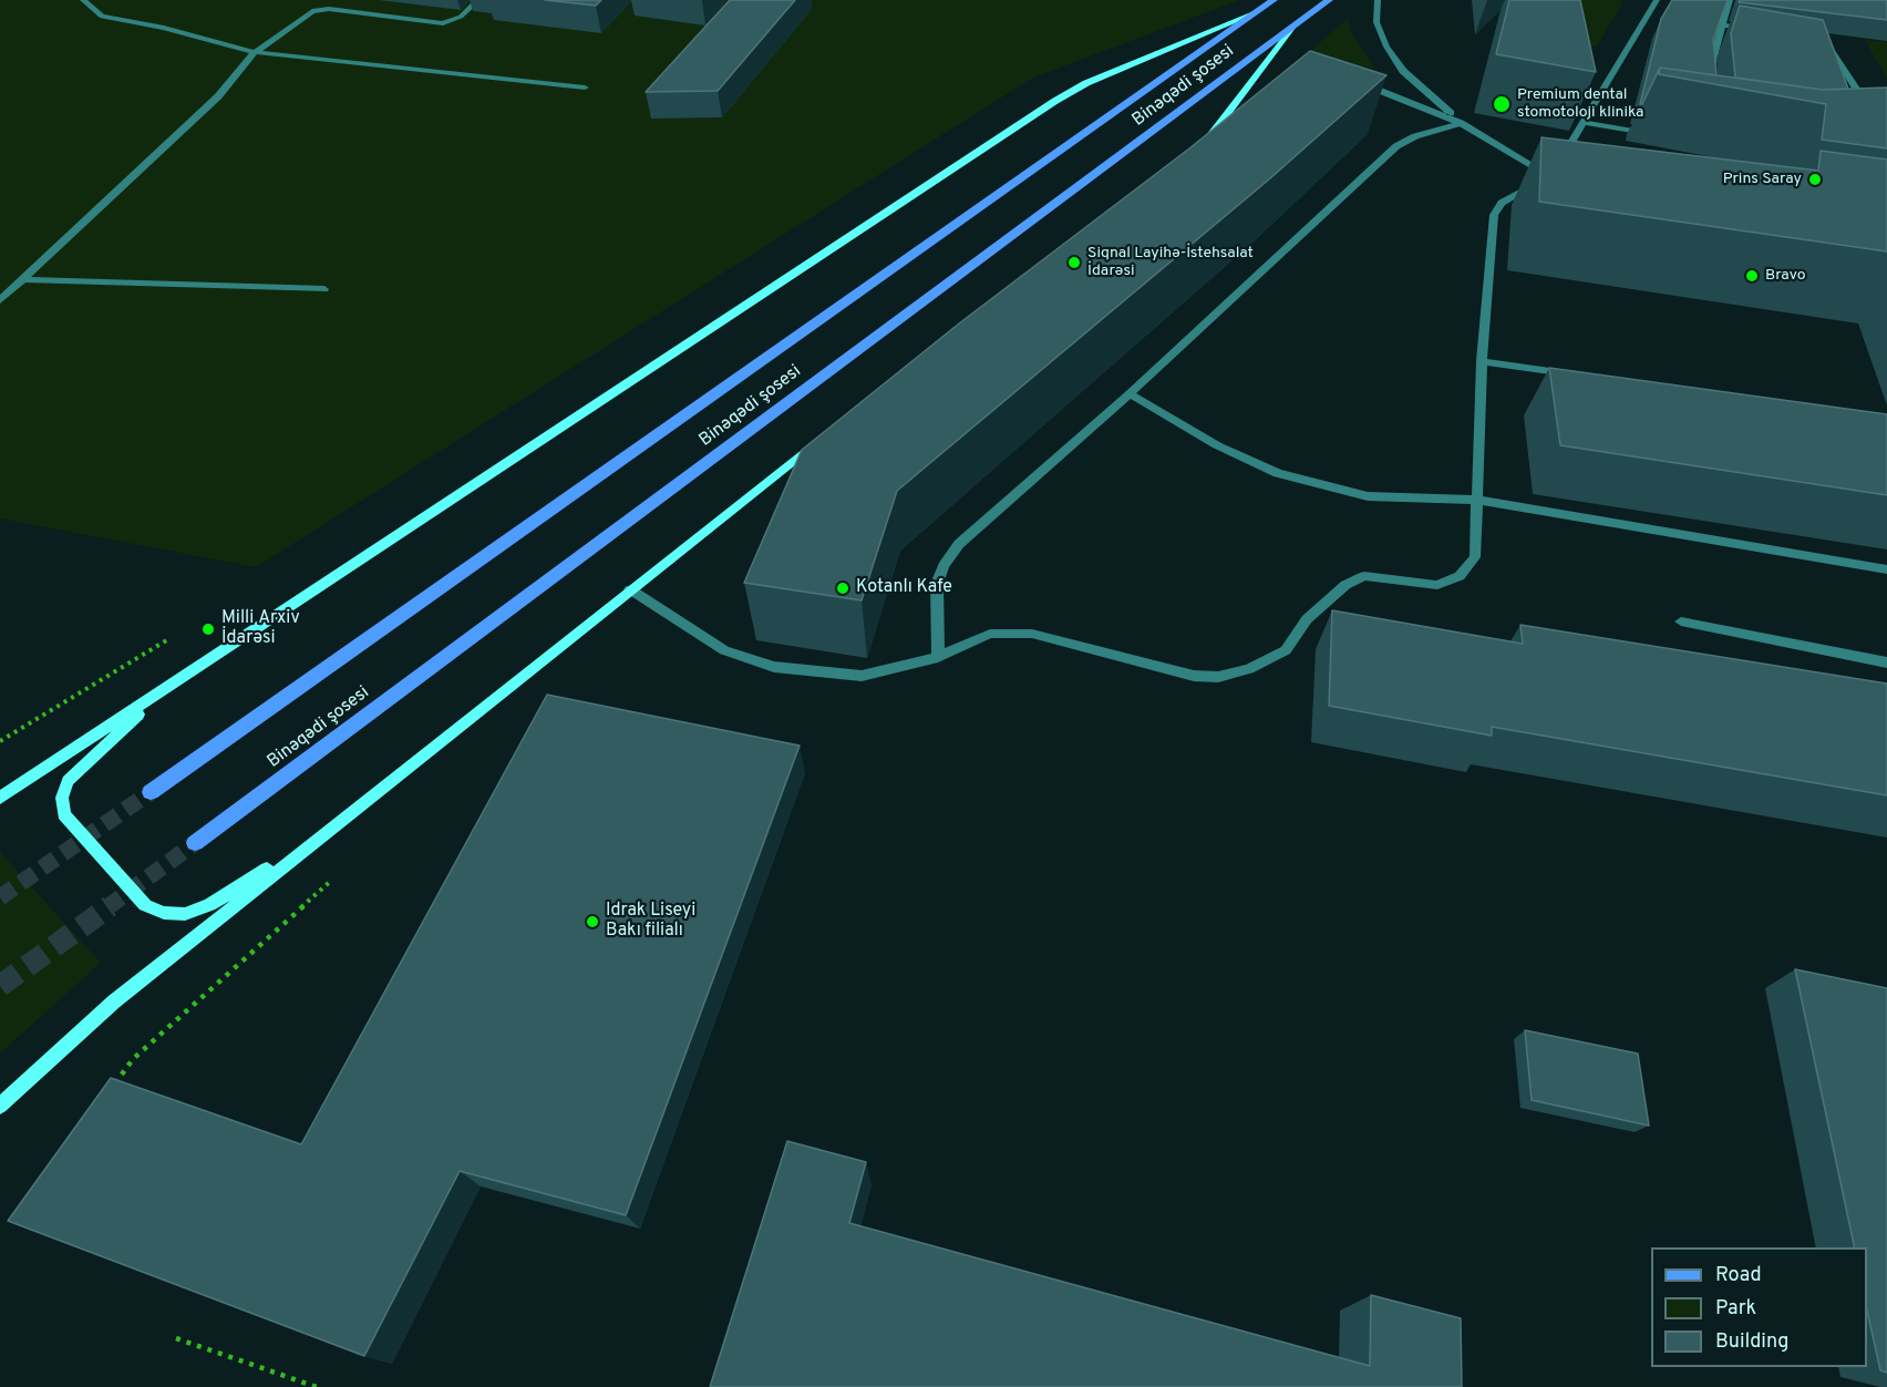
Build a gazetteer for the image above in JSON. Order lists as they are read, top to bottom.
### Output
{
  "streets": {
    "main road": ["Binəqədi şosesi"]
  },
  "places": [
    "Premium dental stomotoloji klinika",
    "Prins Saray",
    "Siqnal Layihə-İstehsalat İdarəsi",
    "Bravo",
    "Kotanlı Kafe",
    "Milli Arxiv İdarəsi",
    "Idrak Liseyi Bakı filialı"
  ],
  "legend": ["Road", "Park", "Building"]
}
